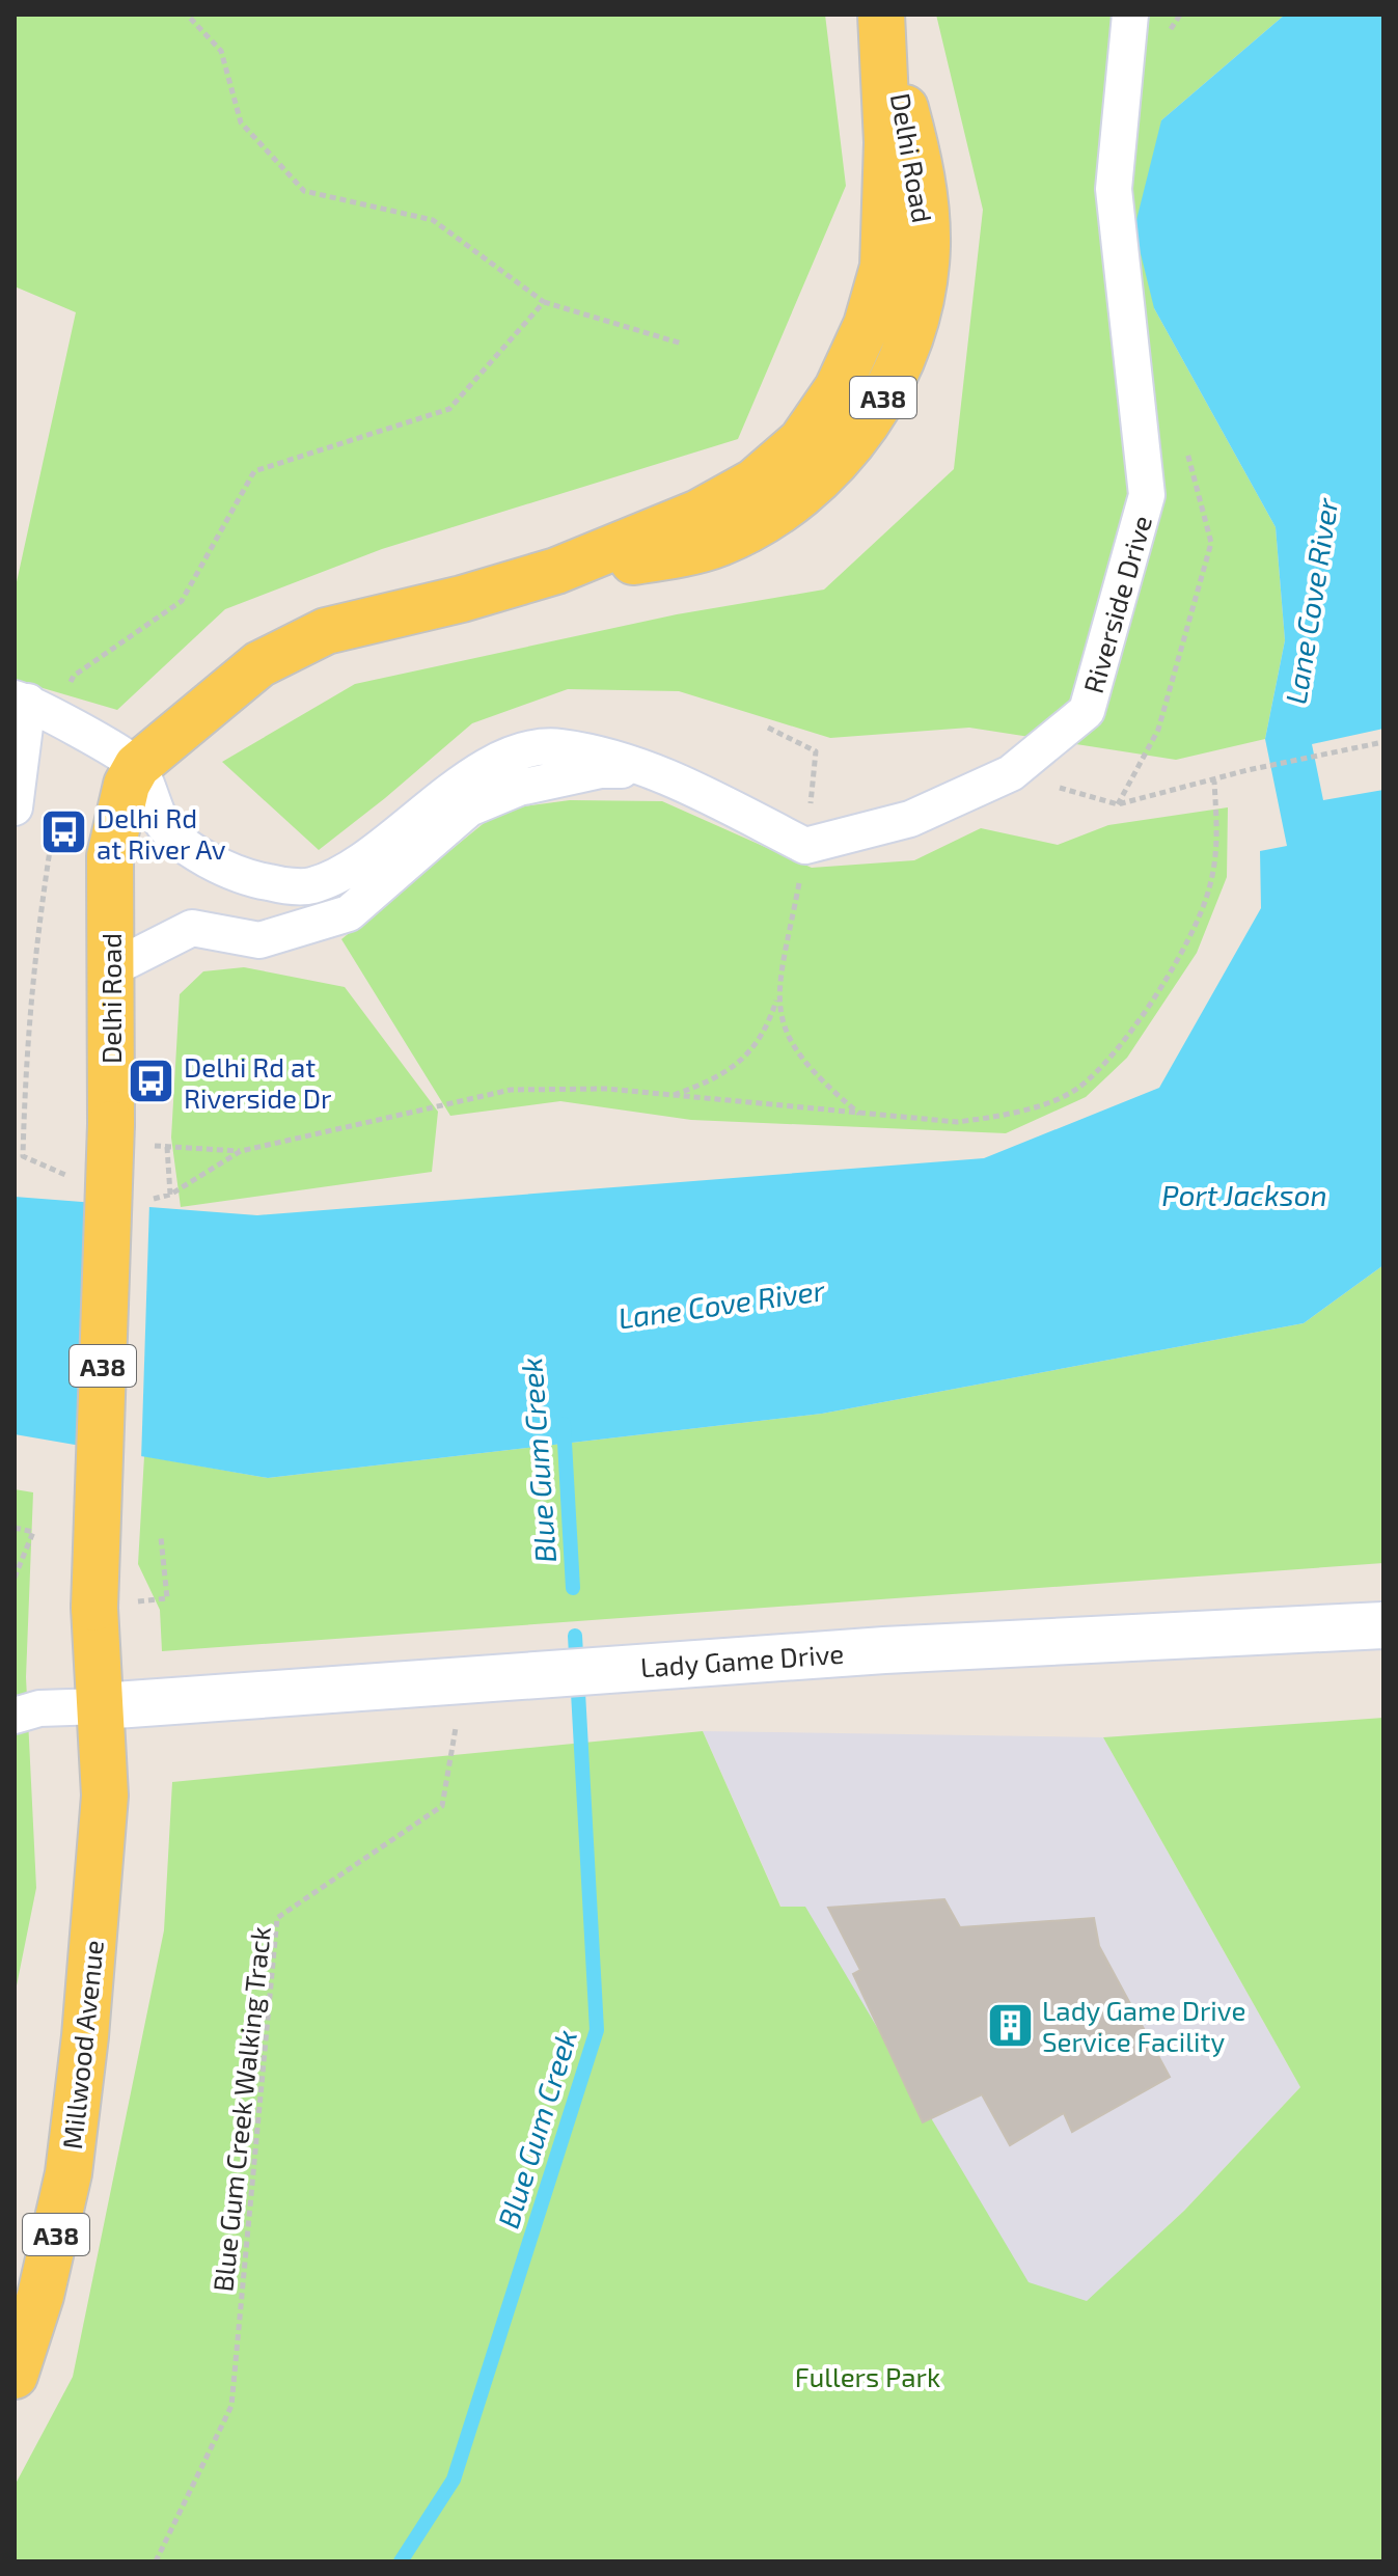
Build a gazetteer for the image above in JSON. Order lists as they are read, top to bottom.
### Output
{
  "streets": {
    "main road": [
      "Delhi Road",
      "A38",
      "Lady Game Drive",
      "Millwood Avenue"
    ],
    "street": ["Riverside Drive"],
    "path": ["Blue Gum Creek Walking Track"]
  },
  "crossings": [
    ["Delhi Road", "Lady Game Drive"],
    ["Delhi Road", "Millwood Avenue"],
    ["Lady Game Drive", "Millwood Avenue"],
    ["Lady Game Drive", "Blue Gum Creek Walking Track"]
  ],
  "water": ["Lane Cove River", "Port Jackson", "Blue Gum Creek"],
  "parks": ["Fullers Park"],
  "places": {
    "bus stop": ["Delhi Rd at River Av", "Delhi Rd at Riverside Dr"],
    "building": ["Lady Game Drive Service Facility"]
  }
}
